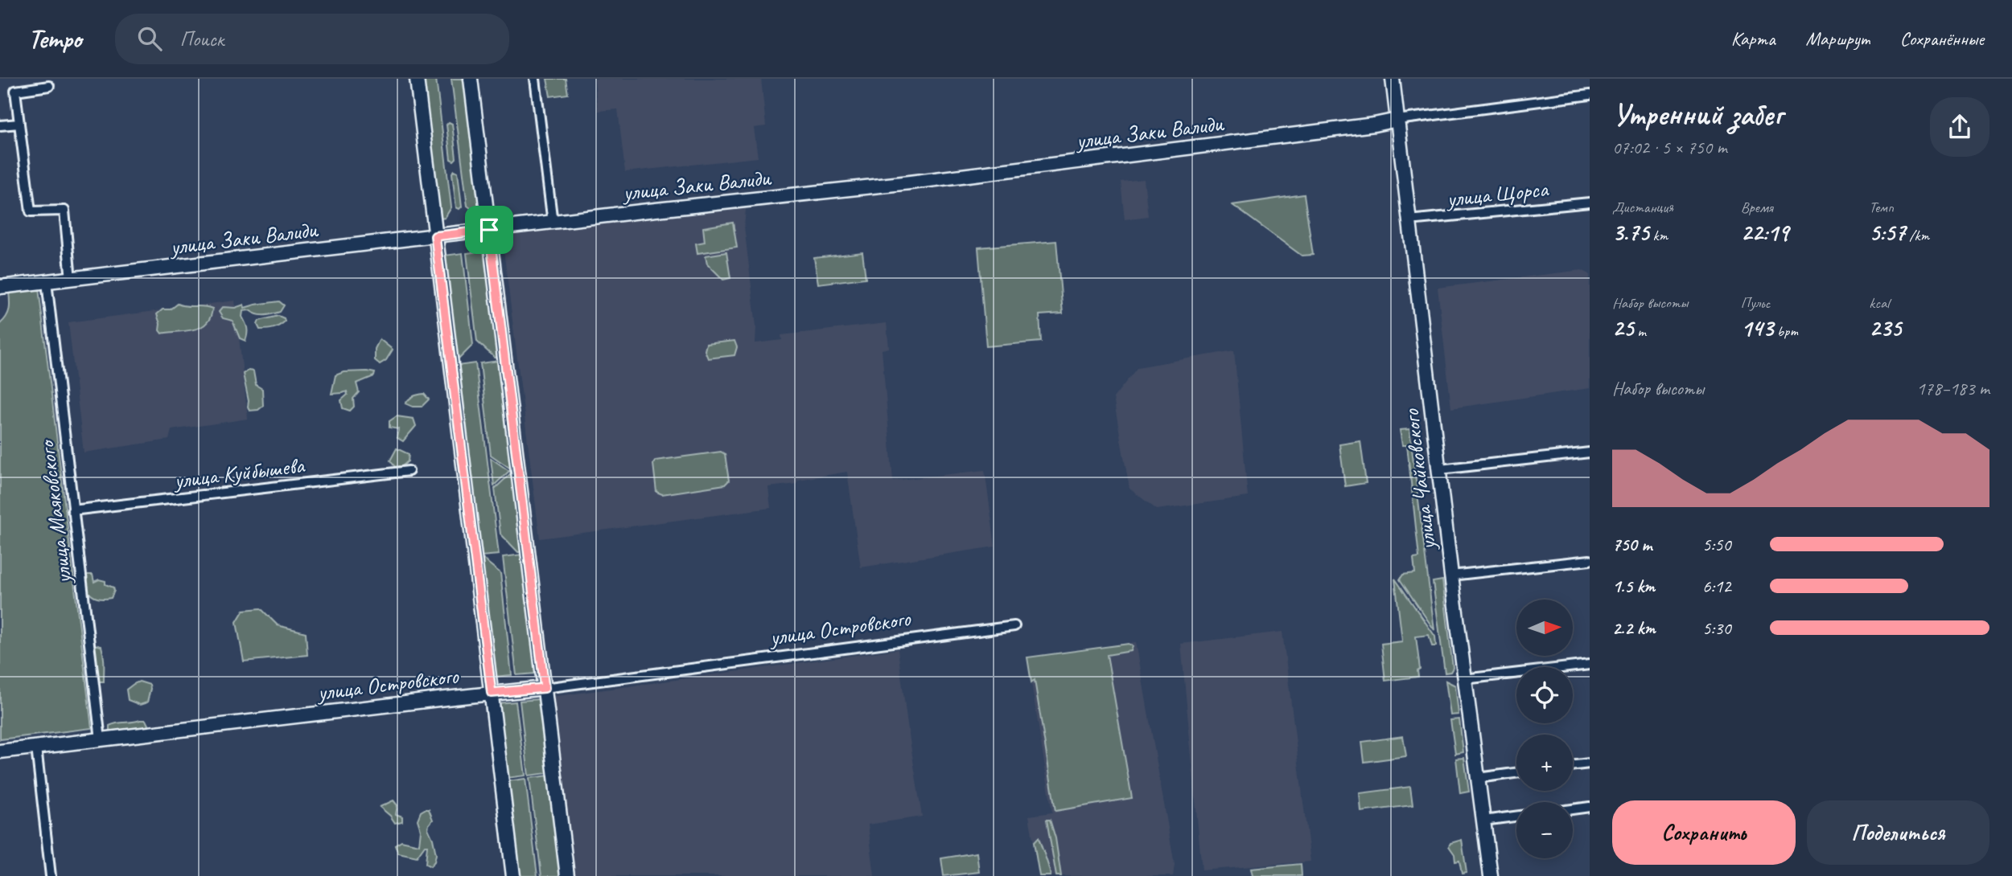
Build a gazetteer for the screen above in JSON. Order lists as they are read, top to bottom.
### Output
{
  "streets": {
    "main road": ["улица Заки Валиди", "улица Чайковского", "улица Островского"],
    "street": ["улица Щорса", "улица Куйбышева", "улица Маяковского"]
  },
  "crossings": [
    ["улица Заки Валиди", "улица Чайковского"],
    ["улица Заки Валиди", "улица Маяковского"],
    ["улица Щорса", "улица Чайковского"],
    ["улица Куйбышева", "улица Маяковского"],
    ["улица Маяковского", "улица Островского"]
  ],
  "north": "right",
  "page": {
    "header": "Tempo",
    "search": "Поиск",
    "nav": ["Карта", "Маршрут", "Сохранённые"],
    "heading": ["Утренний забег", "07:02 · 5 × 750 m"],
    "stats": [
      ["Дистанция", "3.75 km"],
      ["Время", "22:19"],
      ["Темп", "5:57 /km"],
      ["Набор высоты", "25 m"],
      ["Пульс", "143 bpm"],
      ["kcal", "235"]
    ],
    "chart": ["Набор высоты", "178–183 m"],
    "list": [
      {
        "name": "750 m",
        "note": "5:50"
      },
      {
        "name": "1.5 km",
        "note": "6:12"
      },
      {
        "name": "2.2 km",
        "note": "5:30"
      }
    ],
    "map_buttons": ["+", "−"],
    "buttons": ["Сохранить", "Поделиться"]
  }
}
